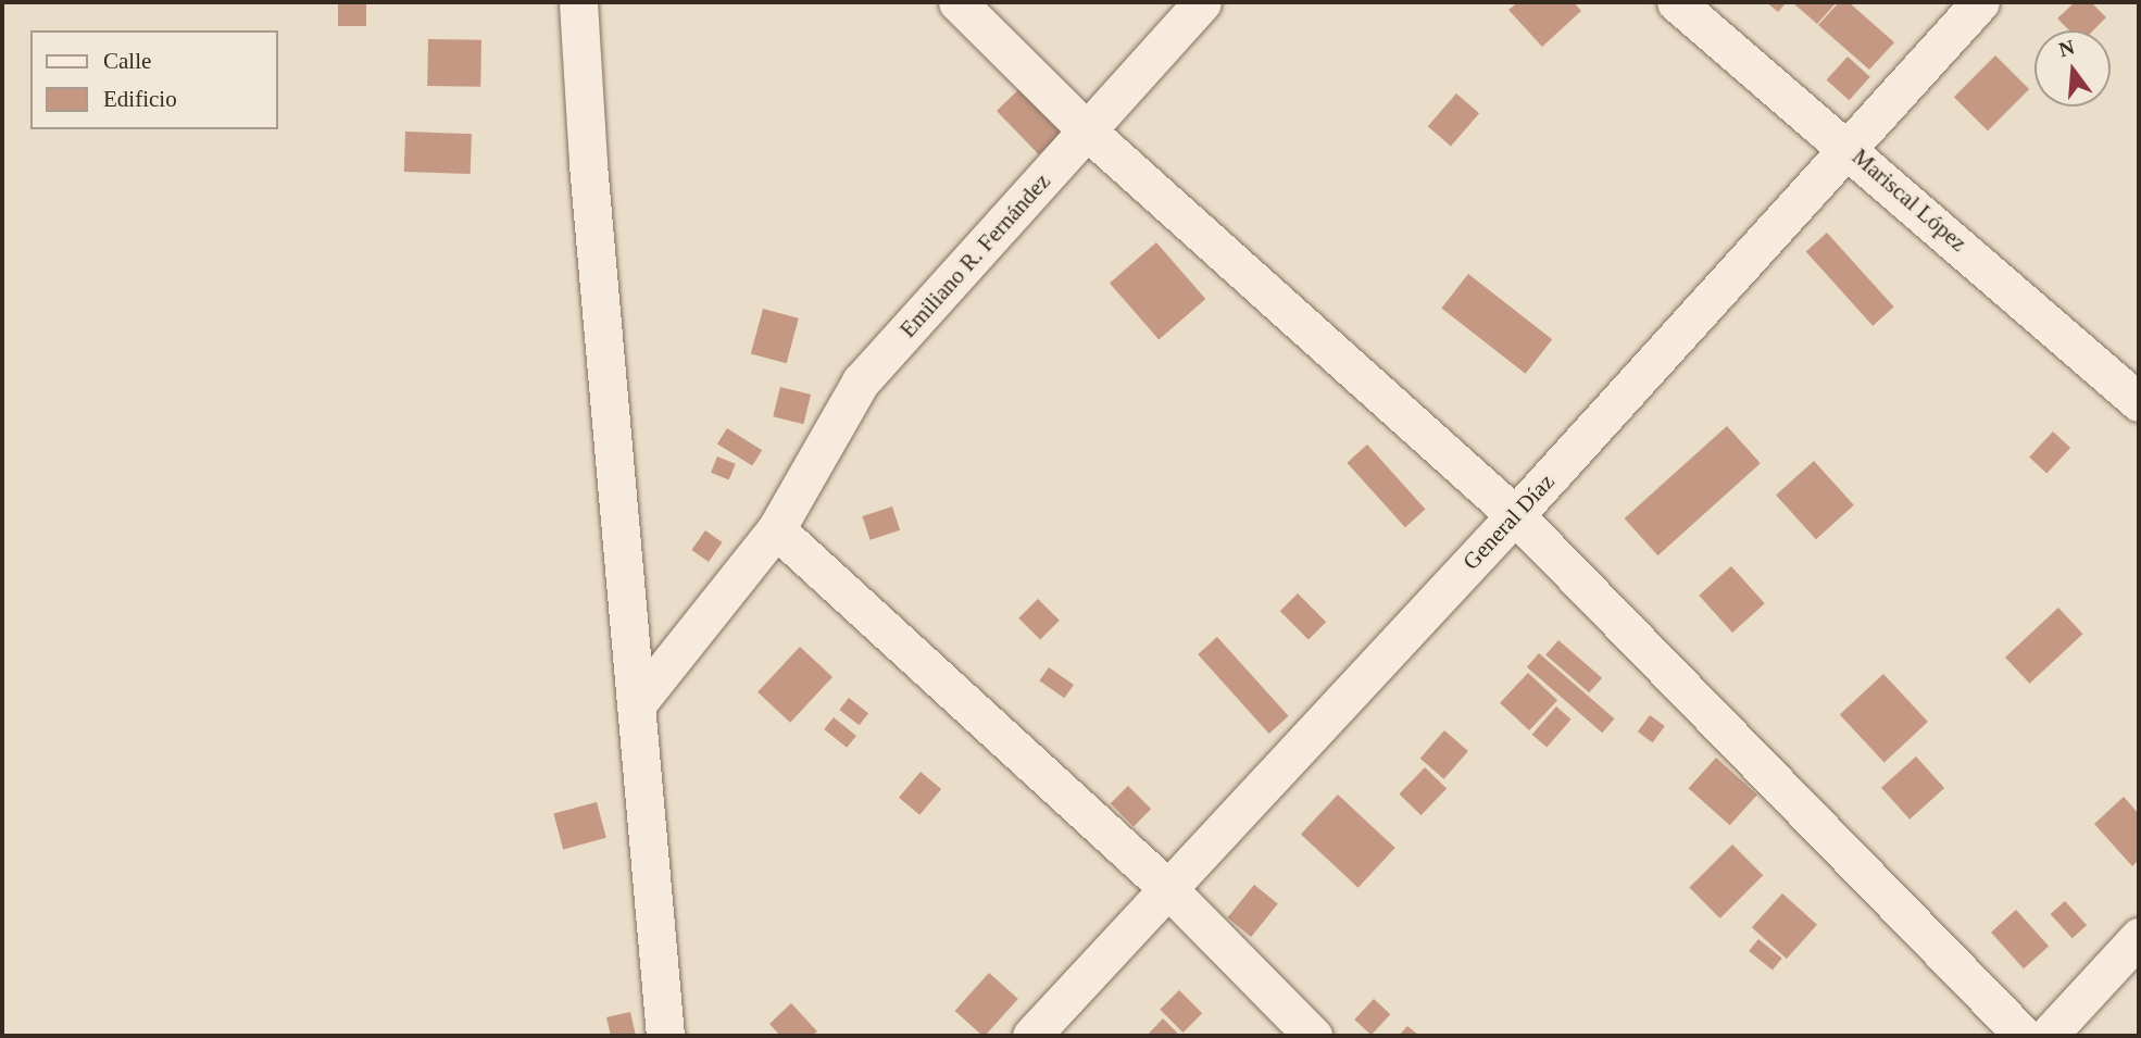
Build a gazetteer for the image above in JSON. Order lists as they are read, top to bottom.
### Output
{
  "streets": {
    "street": ["Mariscal López", "Emiliano R. Fernández", "General Díaz"]
  },
  "crossings": [
    ["Mariscal López", "General Díaz"]
  ],
  "legend": ["Calle", "Edificio"],
  "north": "top"
}
